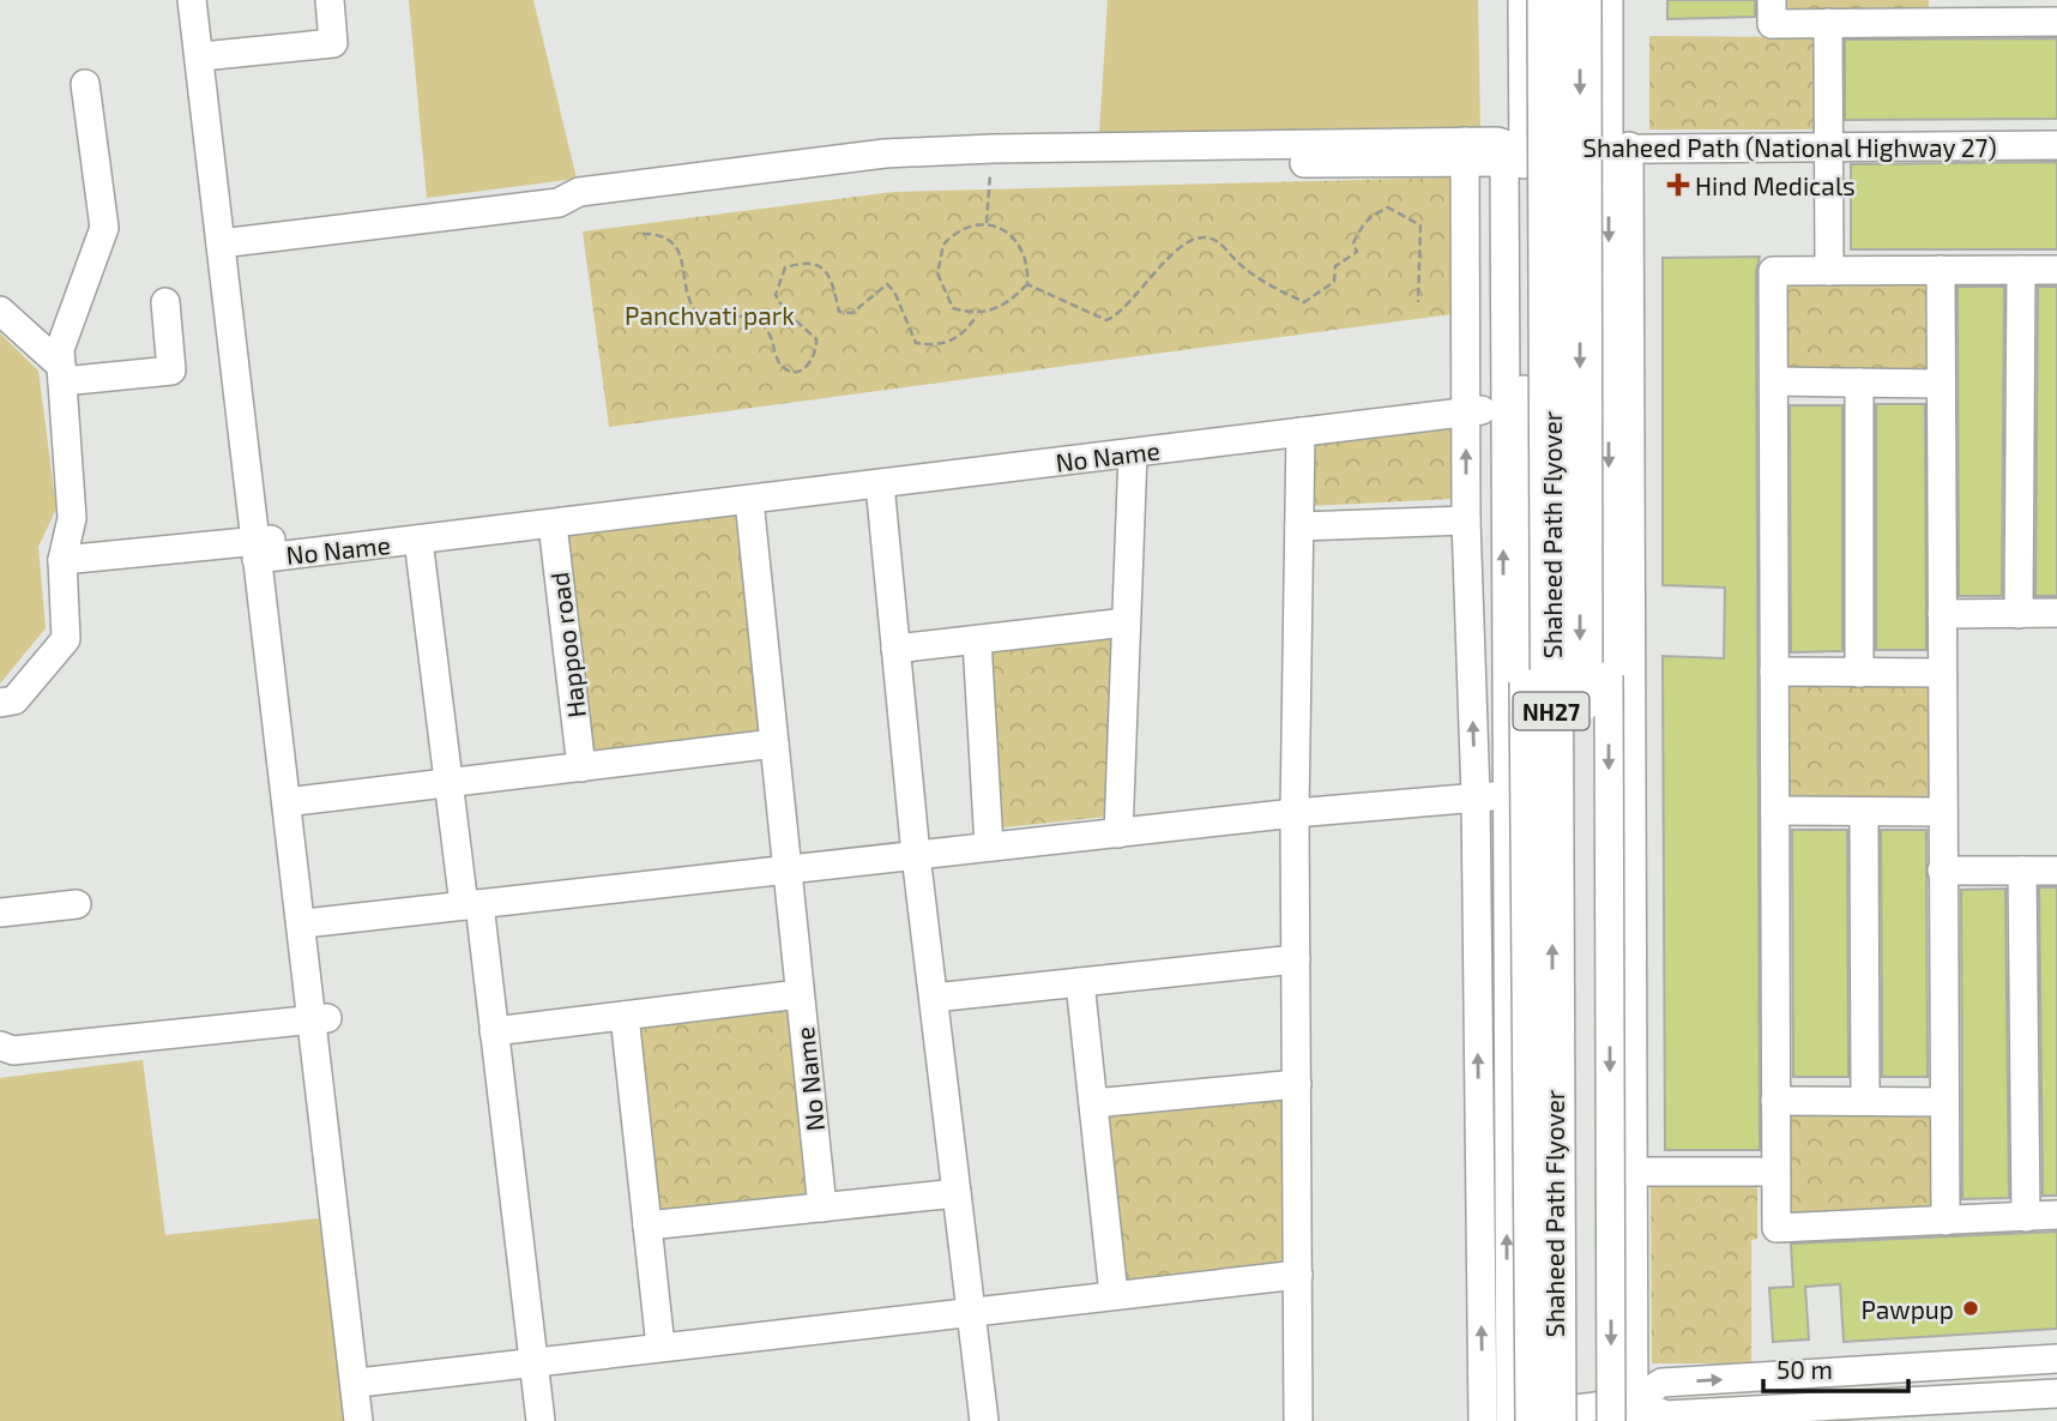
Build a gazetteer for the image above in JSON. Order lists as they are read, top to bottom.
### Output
{
  "streets": {
    "highway": ["Shaheed Path Flyover", "NH27"],
    "street": ["Shaheed Path (National Highway 27)", "No Name", "Happoo road"]
  },
  "crossings": [
    ["No Name", "Happoo road"]
  ],
  "parks": ["Panchvati park"],
  "places": {
    "health": ["Hind Medicals"],
    "other": ["Pawpup"]
  },
  "scale_bar": "50 m"
}
